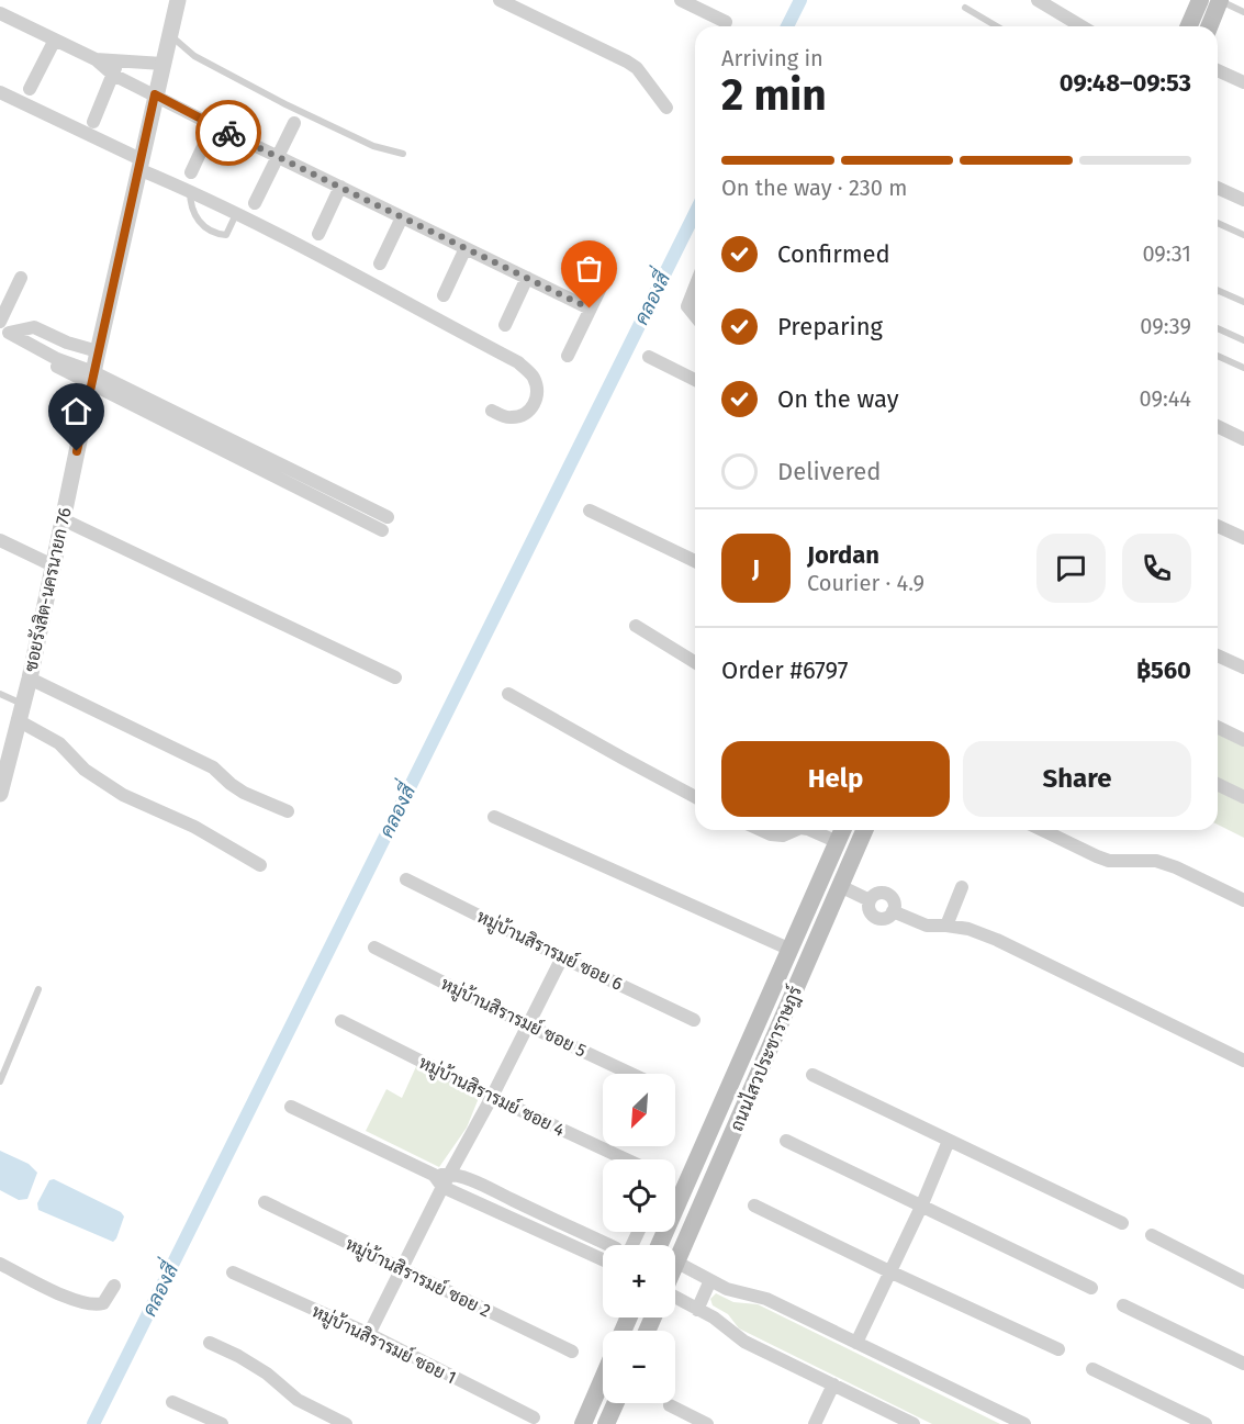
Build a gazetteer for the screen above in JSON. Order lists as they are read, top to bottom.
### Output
{
  "streets": {
    "main road": ["ถนนไสวประชาราษฎร์"],
    "street": [
      "ซอยรังสิต-นครนายก 76",
      "หมู่บ้านสิรารมย์ ซอย 6",
      "หมู่บ้านสิรารมย์ ซอย 5",
      "หมู่บ้านสิรารมย์ ซอย 4",
      "หมู่บ้านสิรารมย์ ซอย 2",
      "หมู่บ้านสิรารมย์ ซอย 1"
    ]
  },
  "water": ["คลองสี่"],
  "north": "bottom left",
  "page": {
    "heading": ["2 min", "Arriving in", "09:48–09:53"],
    "panel": [
      "Jordan",
      "Courier · 4.9",
      "Order #6797",
      "฿560"
    ],
    "bar": "On the way · 230 m",
    "list": [
      ["Confirmed", "09:31"],
      ["Preparing", "09:39"],
      ["On the way", "09:44"],
      "Delivered"
    ],
    "round": "J",
    "buttons": ["Help", "Share"],
    "map_buttons": ["+", "−"]
  }
}
